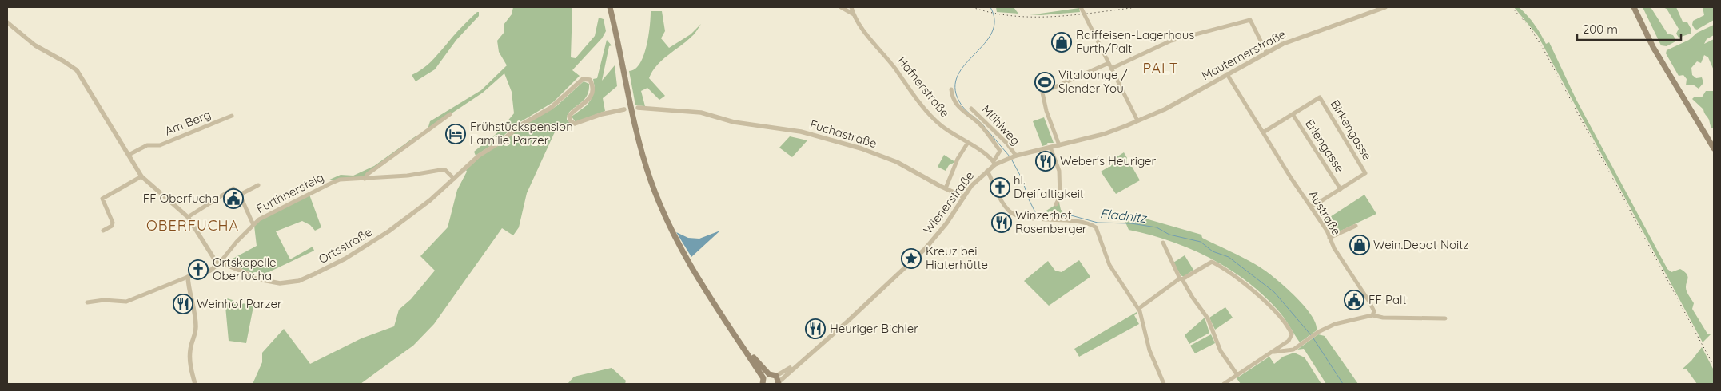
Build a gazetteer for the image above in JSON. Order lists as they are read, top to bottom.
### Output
{
  "streets": {
    "street": [
      "Mauternerstraße",
      "Hafnerstraße",
      "Am Berg",
      "Mühlweg",
      "Birkengasse",
      "Fuchastraße",
      "Erlengasse",
      "Furthnersteig",
      "Wienerstraße",
      "Austraße",
      "Ortsstraße"
    ]
  },
  "crossings": [
    ["Mauternerstraße", "Wienerstraße"],
    ["Mauternerstraße", "Austraße"],
    ["Hafnerstraße", "Wienerstraße"],
    ["Mühlweg", "Wienerstraße"],
    ["Birkengasse", "Erlengasse"],
    ["Fuchastraße", "Wienerstraße"],
    ["Furthnersteig", "Ortsstraße"]
  ],
  "districts": ["PALT", "OBERFUCHA"],
  "water": ["Fladnitz"],
  "places": {
    "shop": ["Raiffeisen-Lagerhaus Furth/Palt", "Wein.Depot Noitz"],
    "sports": ["Vitalounge / Slender You"],
    "hotel": ["Frühstückspension Familie Parzer"],
    "restaurant": [
      "Weber's Heuriger",
      "Winzerhof Rosenberger",
      "Weinhof Parzer",
      "Heuriger Bichler"
    ],
    "church": ["hl. Dreifaltigkeit", "Ortskapelle Oberfucha"],
    "public building": ["FF Oberfucha", "FF Palt"],
    "place": ["Kreuz bei Hiaterhütte"]
  },
  "scale_bar": "200 m"
}
